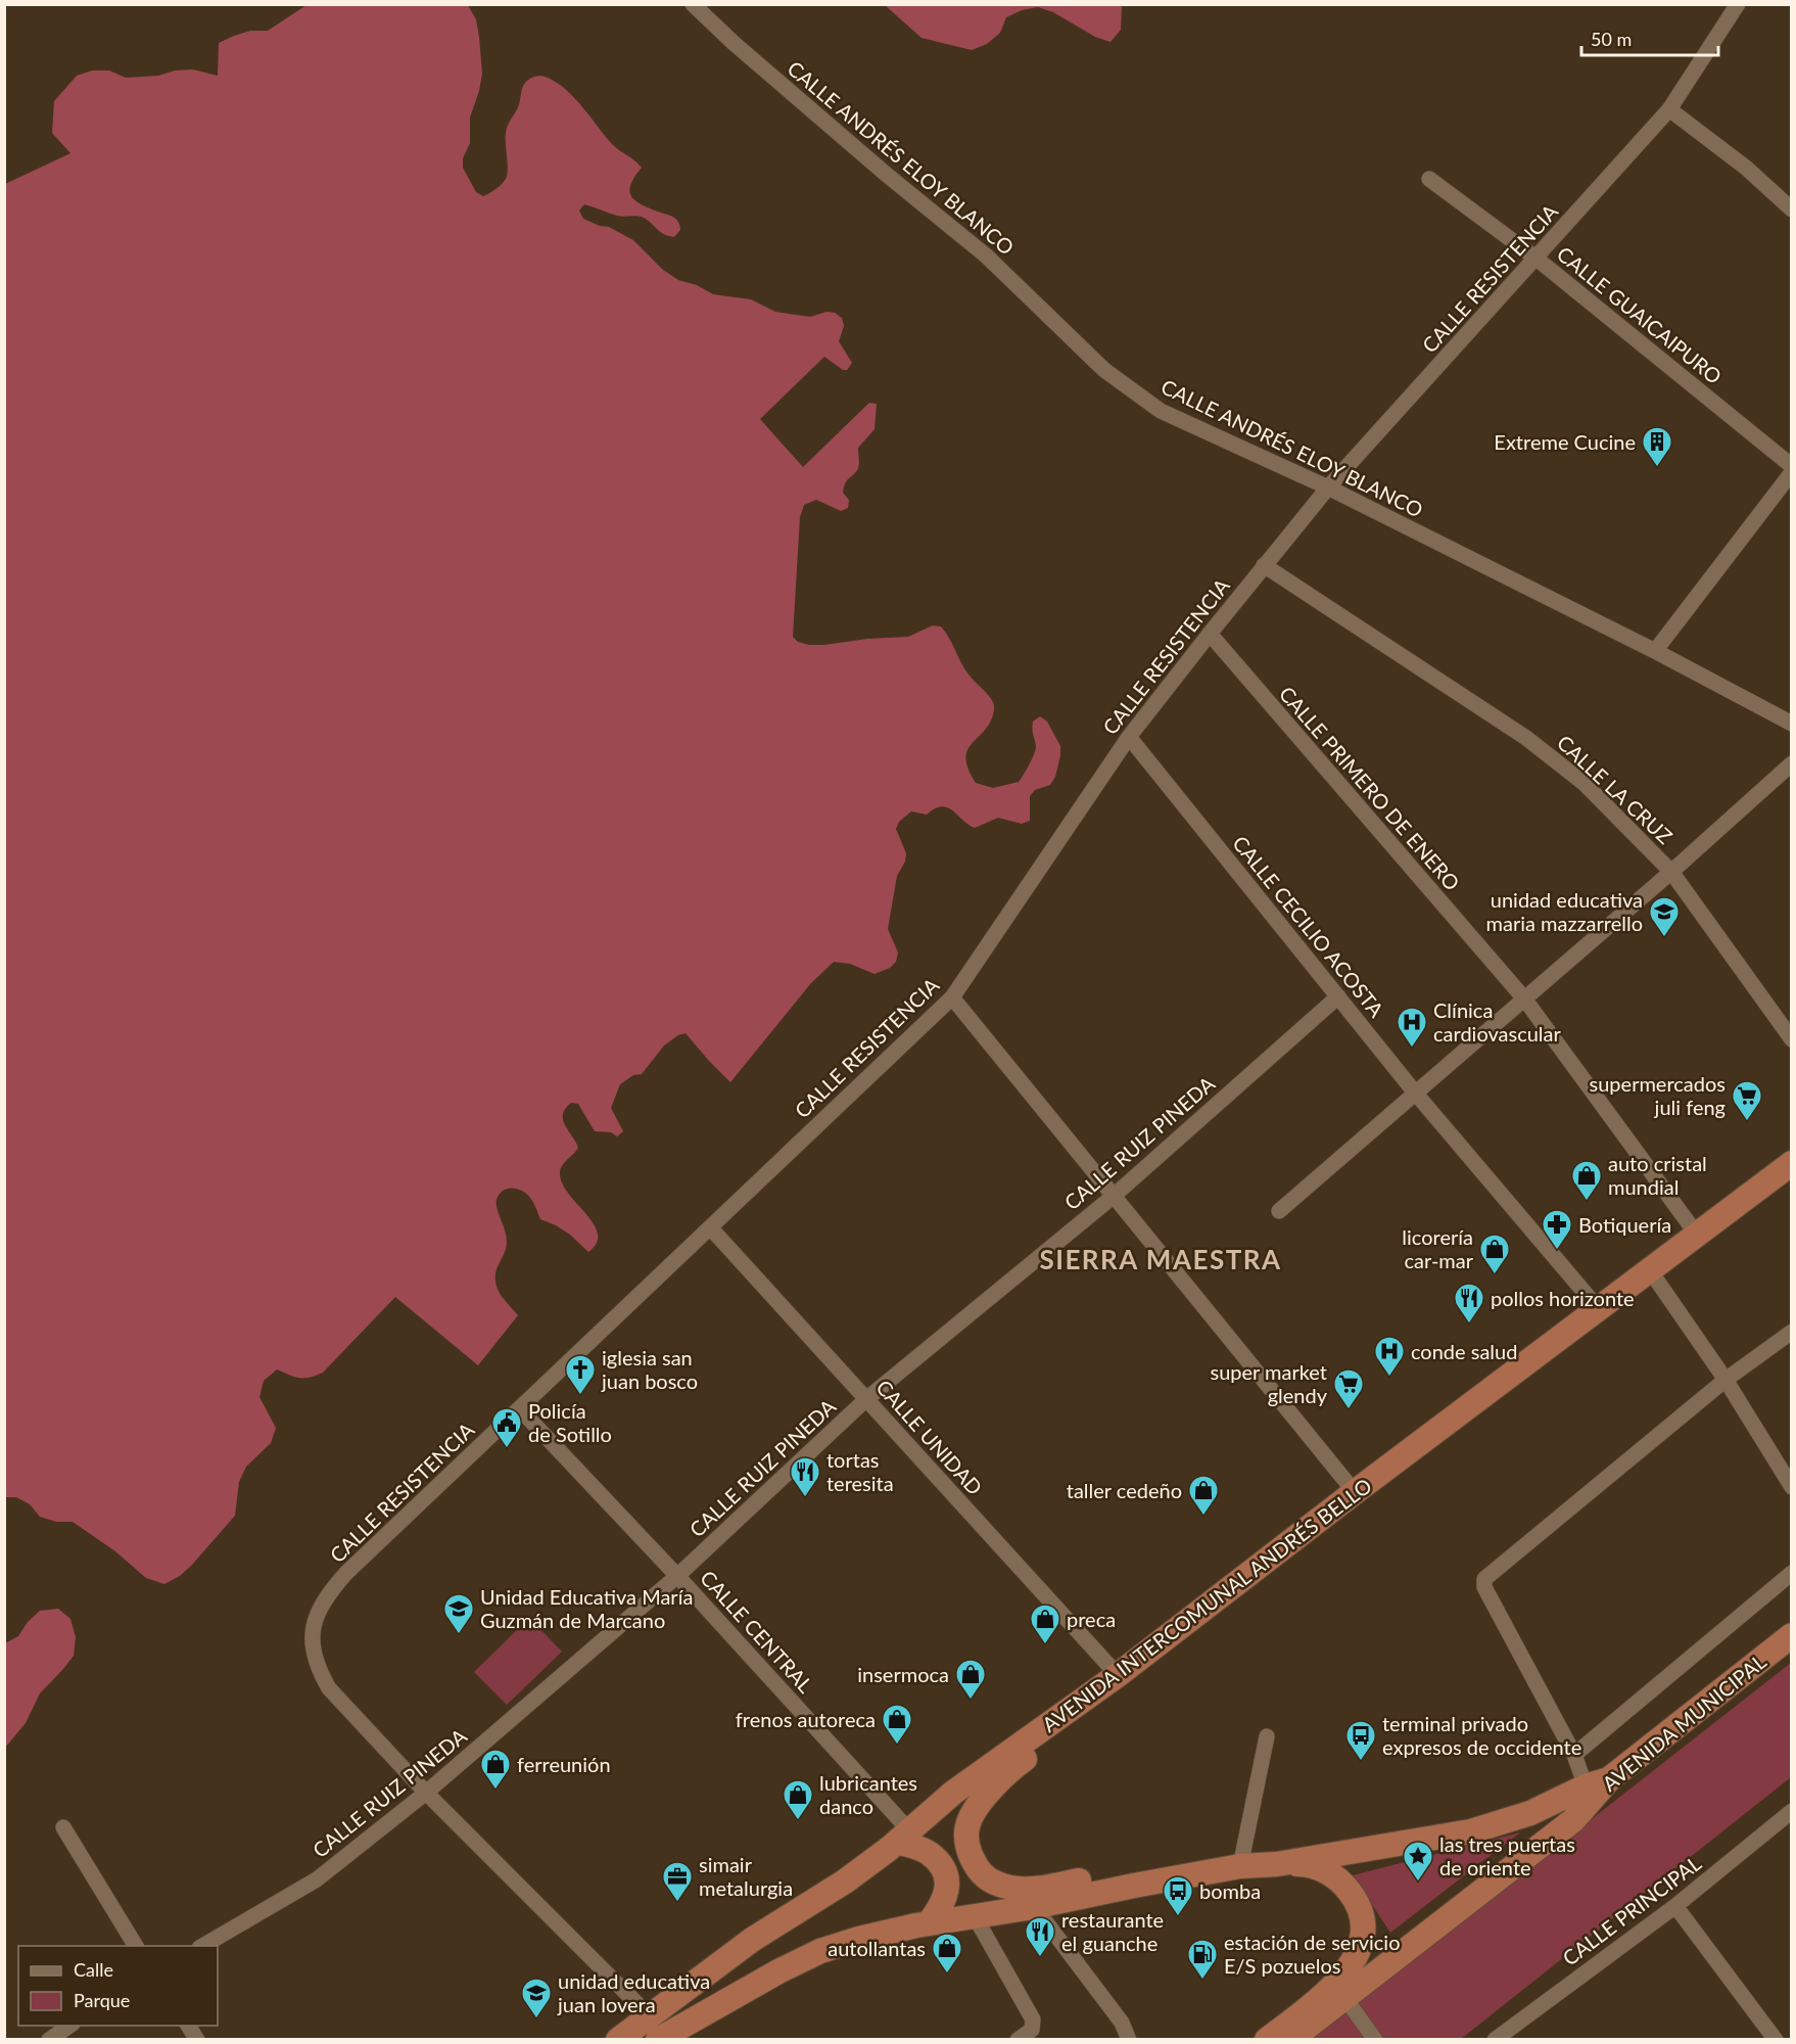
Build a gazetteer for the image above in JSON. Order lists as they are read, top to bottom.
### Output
{
  "streets": {
    "highway": ["AVENIDA INTERCOMUNAL ANDRÉS BELLO", "AVENIDA MUNICIPAL"],
    "street": [
      "CALLE ANDRÉS ELOY BLANCO",
      "CALLE RESISTENCIA",
      "CALLE GUAICAIPURO",
      "CALLE PRIMERO DE ENERO",
      "CALLE LA CRUZ",
      "CALLE CECILIO ACOSTA",
      "CALLE RUIZ PINEDA",
      "CALLE UNIDAD",
      "CALLE CENTRAL",
      "CALLE PRINCIPAL"
    ]
  },
  "crossings": [
    ["CALLE ANDRÉS ELOY BLANCO", "CALLE RESISTENCIA"],
    ["CALLE RESISTENCIA", "CALLE GUAICAIPURO"],
    ["CALLE RESISTENCIA", "CALLE PRIMERO DE ENERO"],
    ["CALLE RESISTENCIA", "CALLE LA CRUZ"],
    ["CALLE RESISTENCIA", "CALLE CECILIO ACOSTA"],
    ["CALLE RESISTENCIA", "CALLE RUIZ PINEDA"],
    ["CALLE RESISTENCIA", "CALLE UNIDAD"],
    ["CALLE RESISTENCIA", "AVENIDA INTERCOMUNAL ANDRÉS BELLO"],
    ["CALLE RESISTENCIA", "CALLE CENTRAL"],
    ["CALLE PRIMERO DE ENERO", "AVENIDA INTERCOMUNAL ANDRÉS BELLO"],
    ["CALLE CECILIO ACOSTA", "CALLE RUIZ PINEDA"],
    ["CALLE CECILIO ACOSTA", "AVENIDA INTERCOMUNAL ANDRÉS BELLO"],
    ["CALLE RUIZ PINEDA", "CALLE UNIDAD"],
    ["CALLE RUIZ PINEDA", "CALLE CENTRAL"],
    ["CALLE UNIDAD", "AVENIDA INTERCOMUNAL ANDRÉS BELLO"],
    ["AVENIDA INTERCOMUNAL ANDRÉS BELLO", "CALLE CENTRAL"],
    ["AVENIDA INTERCOMUNAL ANDRÉS BELLO", "AVENIDA MUNICIPAL"]
  ],
  "districts": ["SIERRA MAESTRA"],
  "places": {
    "building": ["Extreme Cucine"],
    "school or university": ["unidad educativa maria mazzarrello", "Unidad Educativa María Guzmán de Marcano", "unidad educativa juan lovera"],
    "hospital": ["Clínica cardiovascular", "conde salud"],
    "supermarket": ["supermercados juli feng", "super market glendy"],
    "shop": [
      "auto cristal mundial",
      "licorería car-mar",
      "taller cedeño",
      "preca",
      "insermoca",
      "frenos autoreca",
      "ferreunión",
      "lubricantes danco",
      "autollantas"
    ],
    "pharmacy": ["Botiquería"],
    "restaurant": ["pollos horizonte", "tortas teresita", "restaurante el guanche"],
    "church": ["iglesia san juan bosco"],
    "public building": ["Policía de Sotillo"],
    "bus stop": ["terminal privado expresos de occidente", "bomba"],
    "place": ["las tres puertas de oriente"],
    "office": ["simair metalurgia"],
    "fuel station": ["estación de servicio E/S pozuelos"]
  },
  "legend": ["Calle", "Parque"],
  "scale_bar": "50 m"
}
